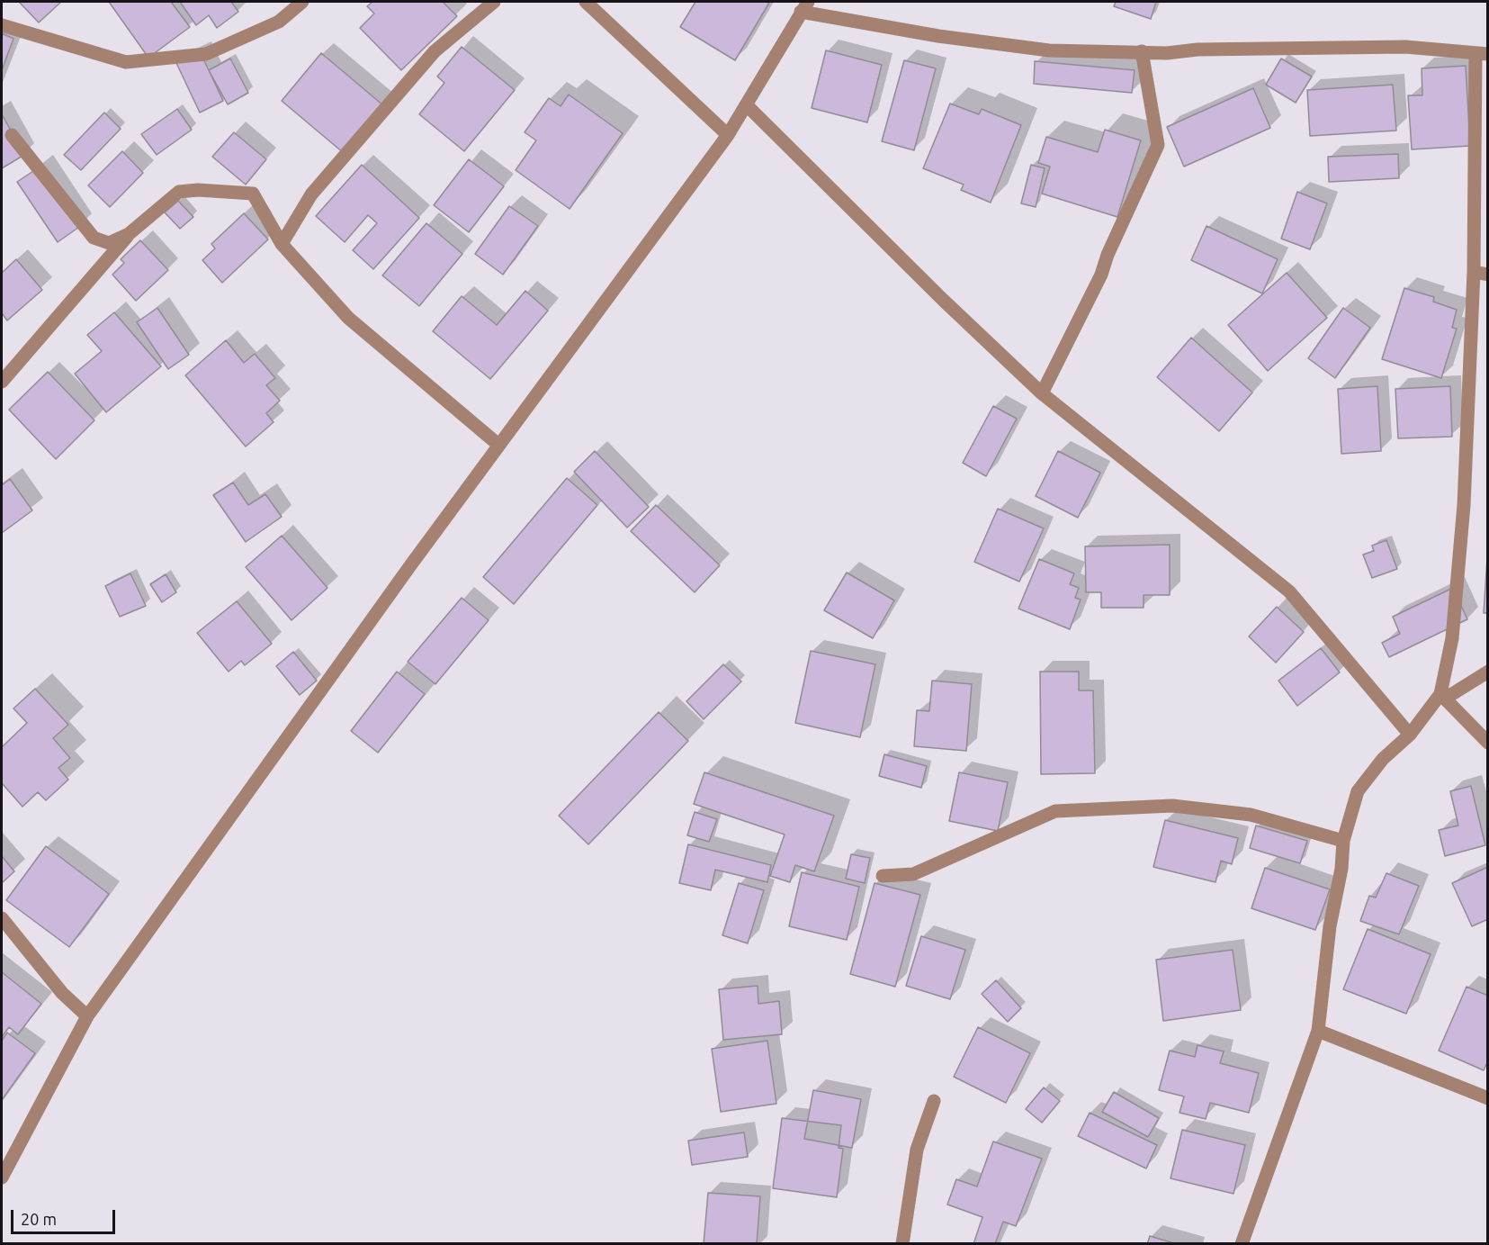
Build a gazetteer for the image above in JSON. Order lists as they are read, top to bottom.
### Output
{
  "scale_bar": "20 m"
}
